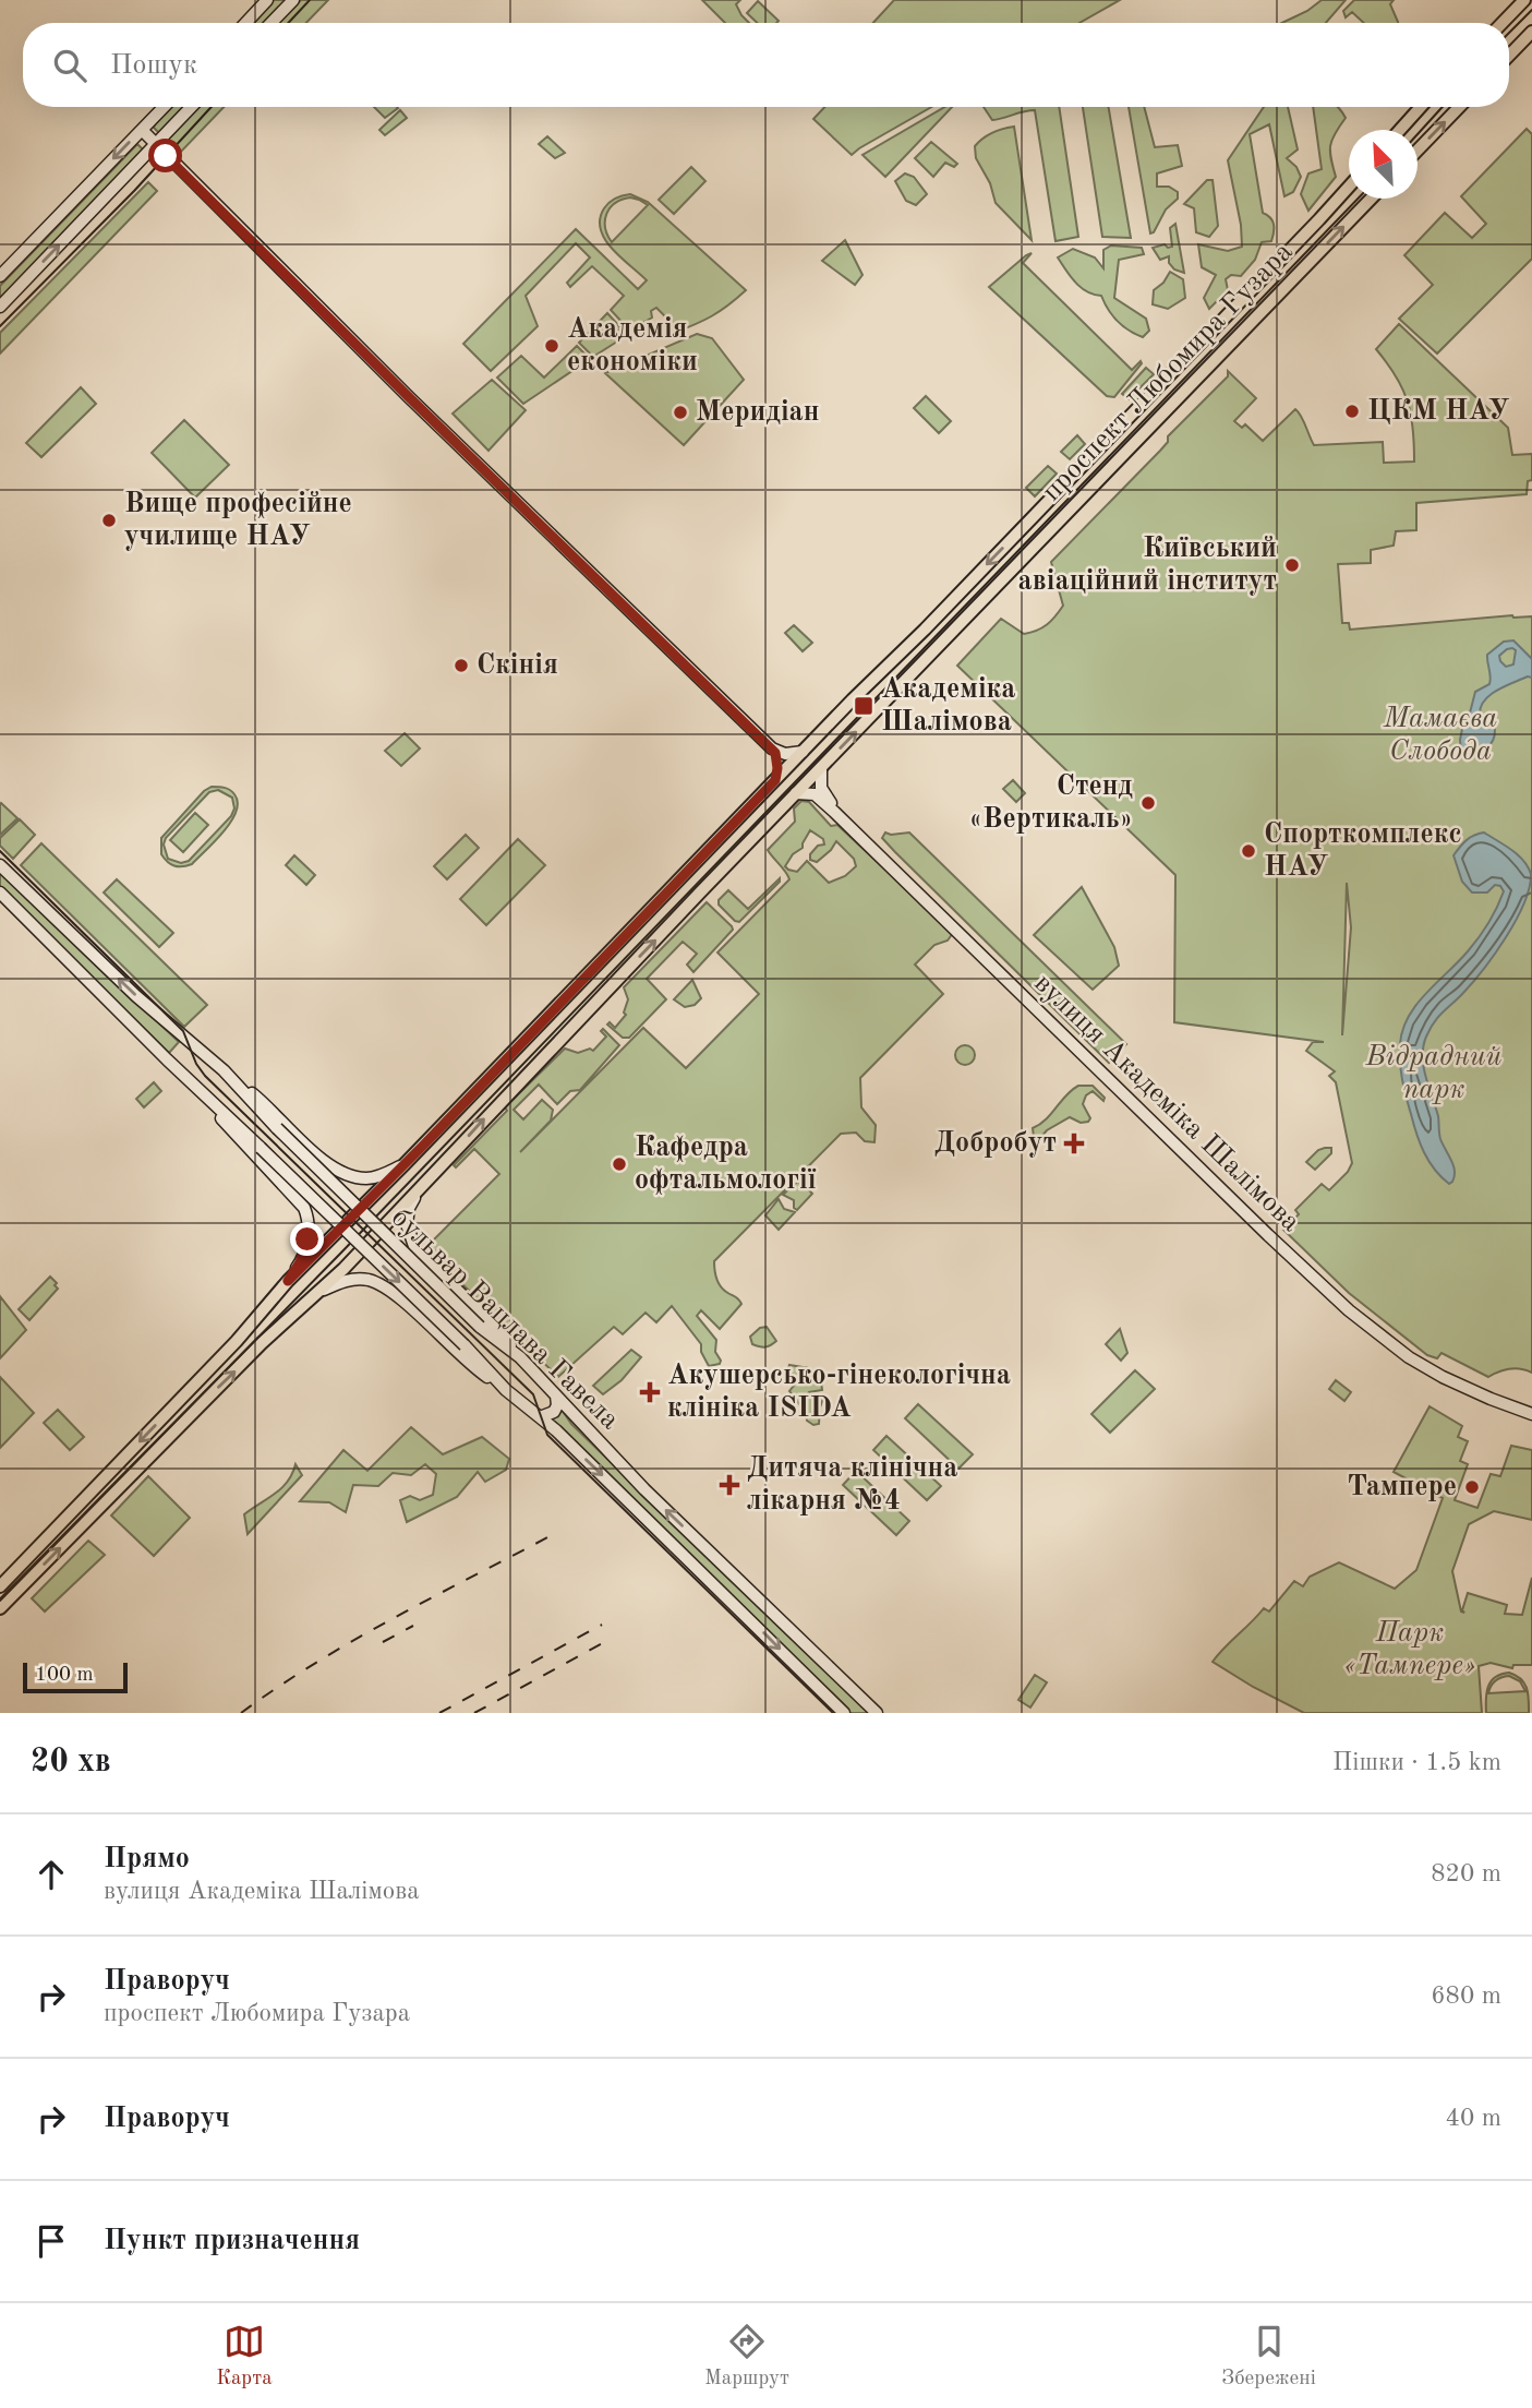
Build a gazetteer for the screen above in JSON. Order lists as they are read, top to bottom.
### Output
{
  "streets": {
    "main road": ["проспект Любомира Гузара", "вулиця Академіка Шалімова", "бульвар Вацлава Гавела"]
  },
  "crossings": [
    ["проспект Любомира Гузара", "вулиця Академіка Шалімова"]
  ],
  "parks": ["Мамаєва Слобода", "Відрадний парк", "Парк «Тампере»"],
  "places": {
    "other": [
      "Академія економіки",
      "ЦКМ НАУ",
      "Меридіан",
      "Вище професійне училище НАУ",
      "Київський авіаційний інститут",
      "Скінія",
      "Стенд «Вертикаль»",
      "Спорткомплекс НАУ",
      "Кафедра офтальмології",
      "Тампере"
    ],
    "transit": ["Академіка Шалімова"],
    "health": ["Добробут", "Акушерсько-гінекологічна клініка ISIDA", "Дитяча клінічна лікарня №4"]
  },
  "scale_bar": "100 m",
  "north": "top left",
  "page": {
    "search": "Пошук",
    "scale": "100 m",
    "heading": ["20 хв", "Пішки · 1.5 km"],
    "list": [
      ["Прямо", "вулиця Академіка Шалімова", "820 m"],
      ["Праворуч", "проспект Любомира Гузара", "680 m"],
      ["Праворуч", "40 m"],
      "Пункт призначення"
    ],
    "nav": ["Карта", "Маршрут", "Збережені"]
  }
}
